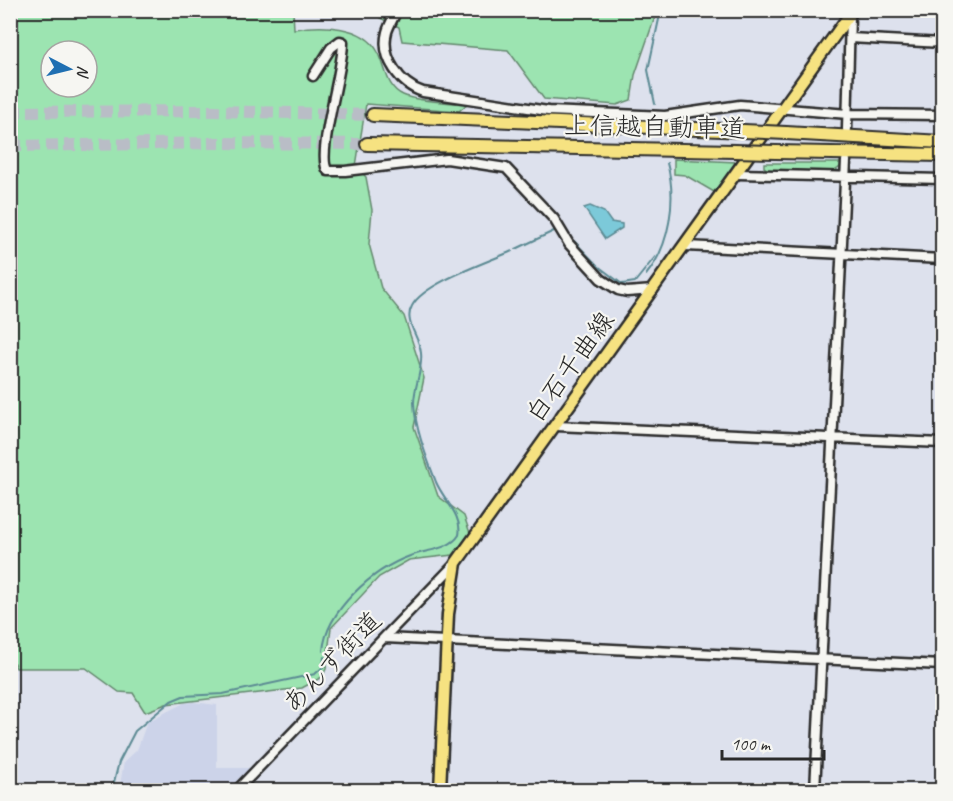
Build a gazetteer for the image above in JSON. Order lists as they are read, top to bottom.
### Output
{
  "streets": {
    "highway": ["上信越自動車道"],
    "main road": ["白石千曲線"],
    "street": ["あんず街道"]
  },
  "crossings": [
    ["白石千曲線", "あんず街道"]
  ],
  "scale_bar": "100 m",
  "north": "right"
}
